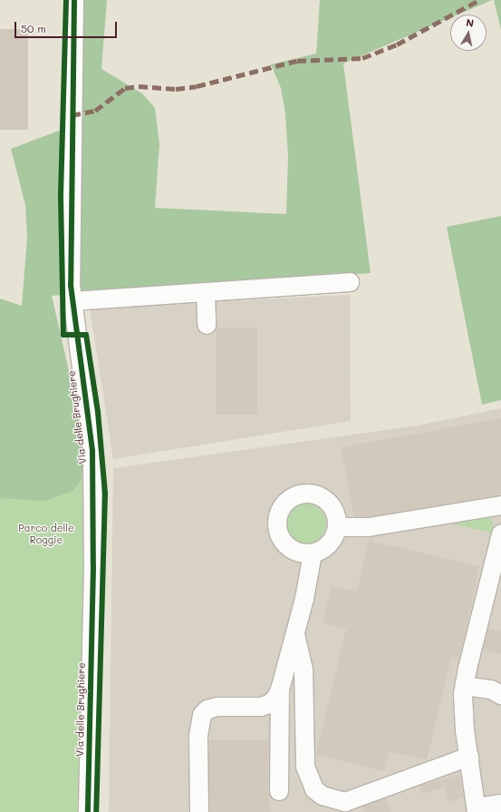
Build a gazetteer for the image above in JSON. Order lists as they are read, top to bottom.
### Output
{
  "streets": {
    "street": ["Via delle Brughiere"]
  },
  "parks": ["Parco delle Roggie"],
  "scale_bar": "50 m",
  "north": "top"
}
